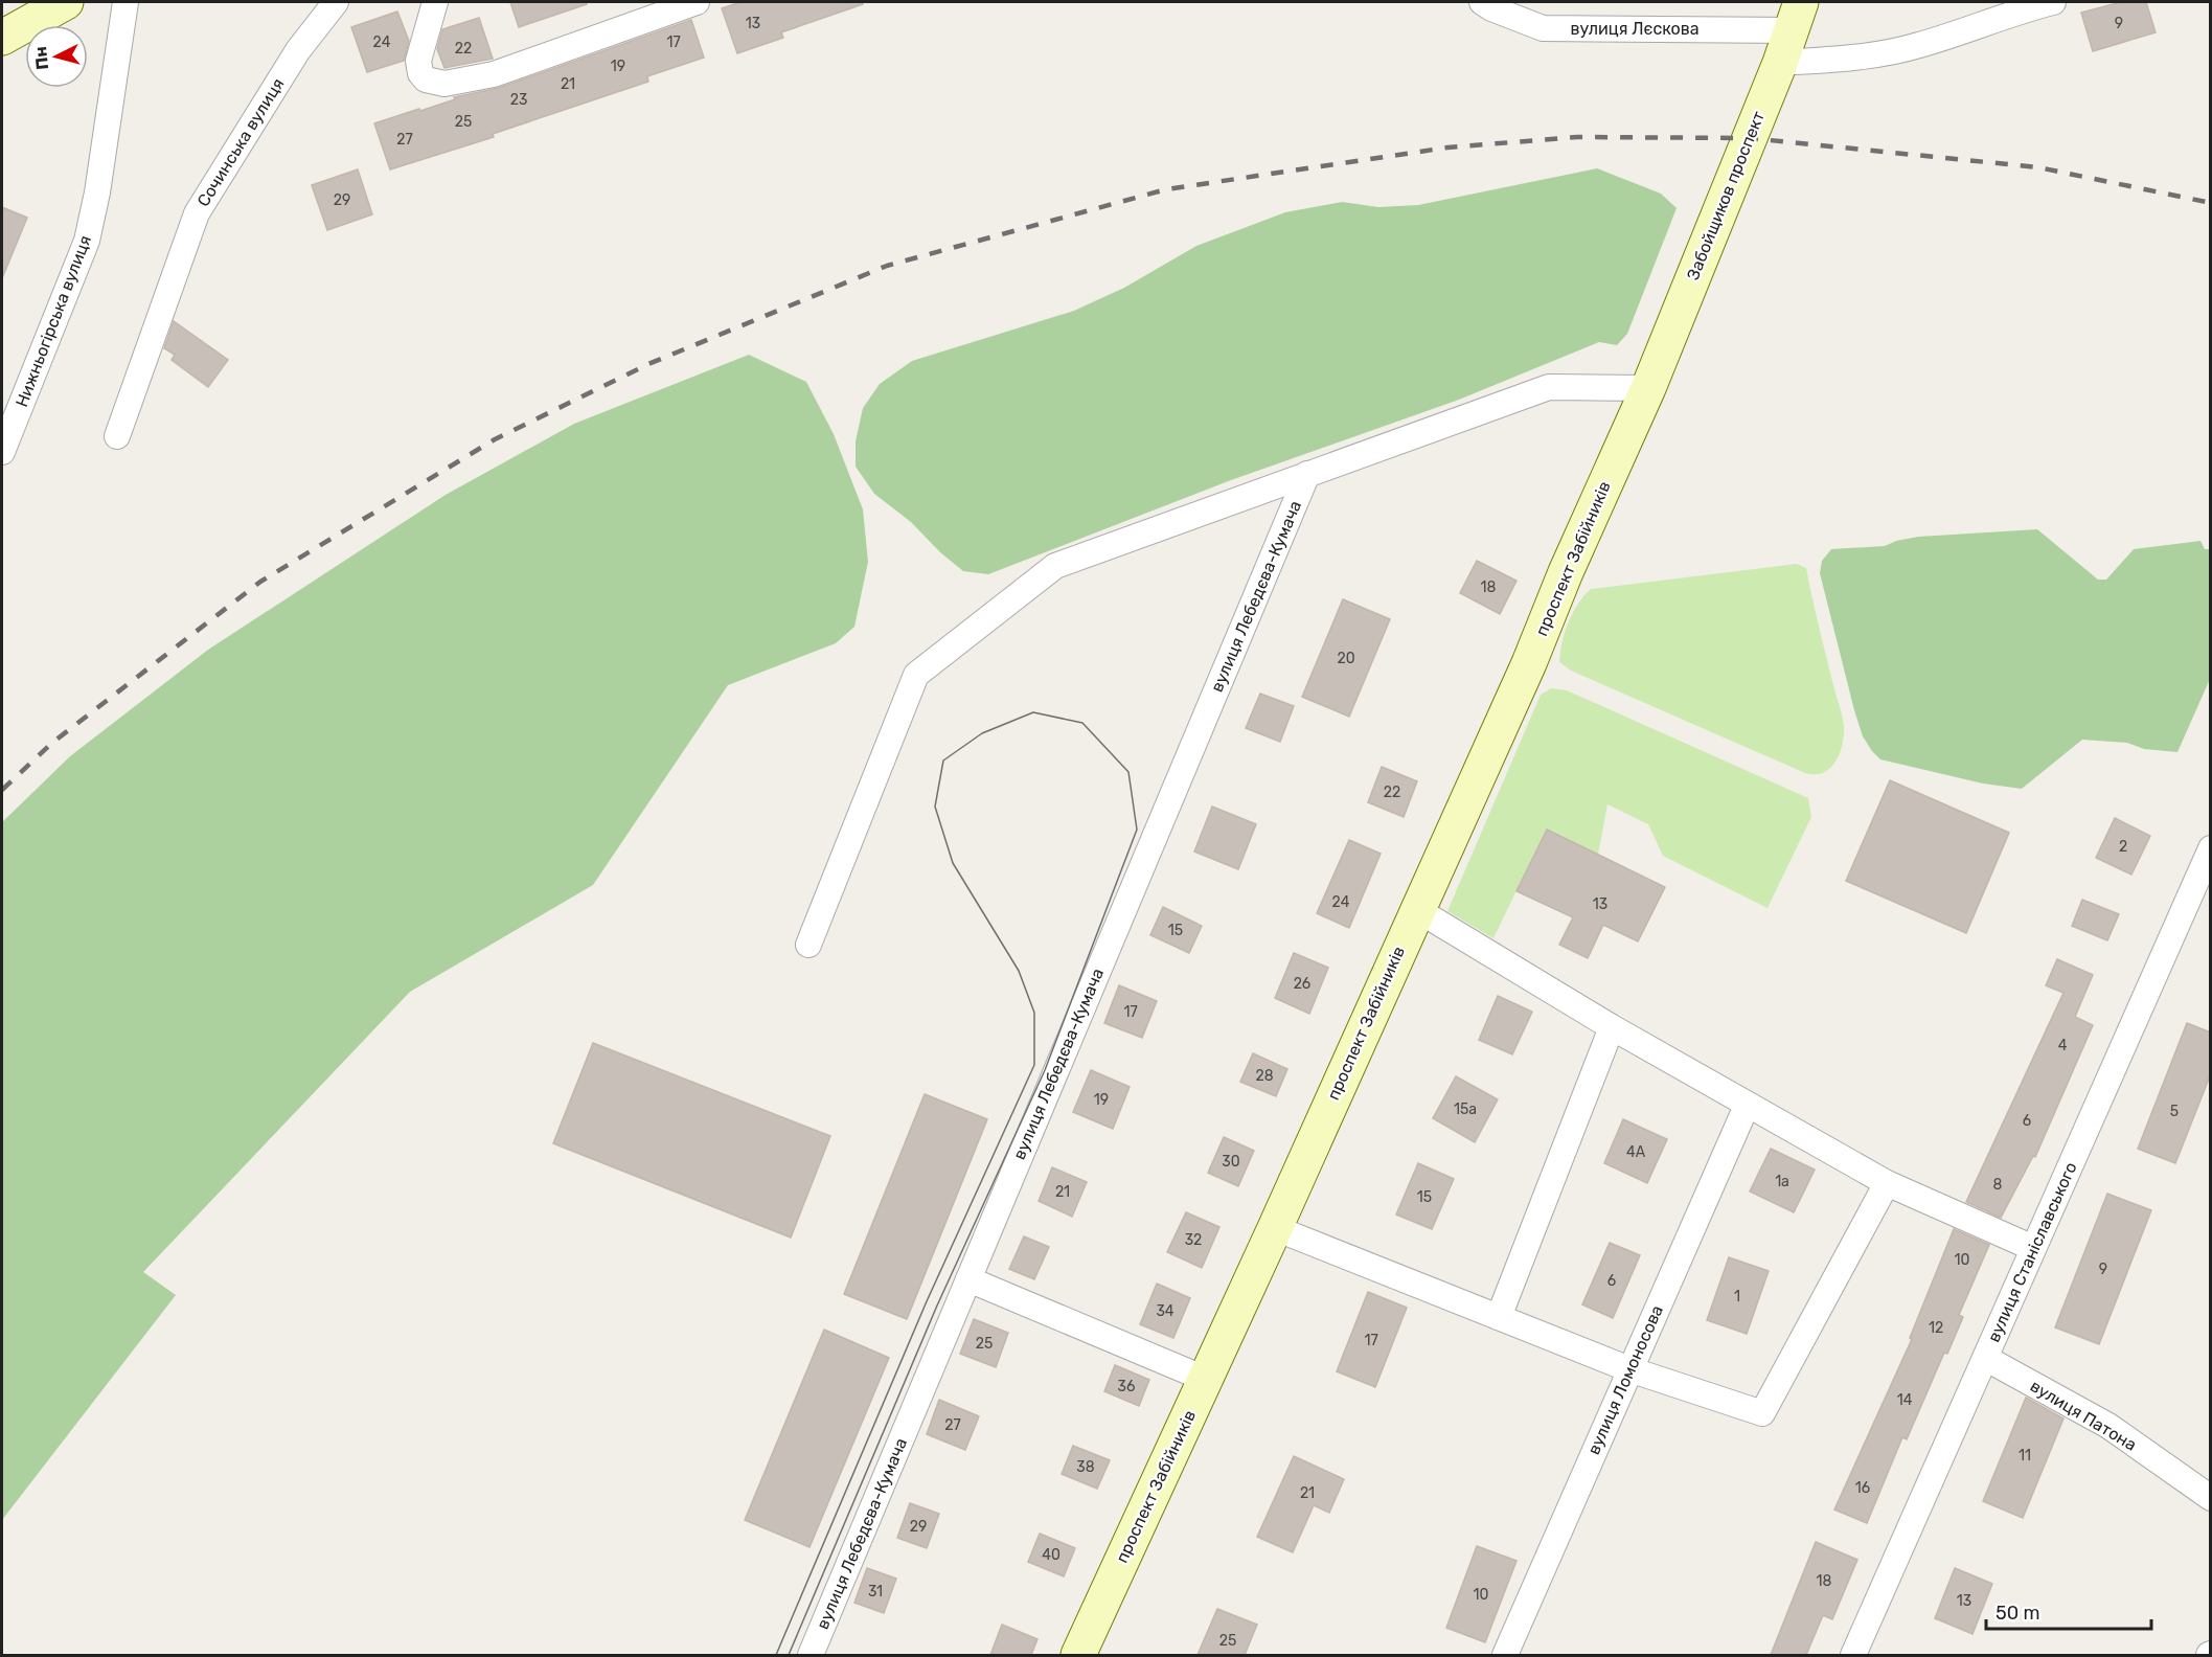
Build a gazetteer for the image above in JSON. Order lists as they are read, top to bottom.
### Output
{
  "streets": {
    "main road": ["Забойщиков проспект", "проспект Забійників"],
    "street": [
      "вулиця Лєскова",
      "Сочинська вулиця",
      "Нижньогірська вулиця",
      "вулиця Лебедєва-Кумача",
      "вулиця Станіславського",
      "вулиця Ломоносова",
      "вулиця Патона"
    ]
  },
  "crossings": [
    ["вулиця Лєскова", "Забойщиков проспект"],
    ["Забойщиков проспект", "проспект Забійників"],
    ["вулиця Станіславського", "вулиця Патона"]
  ],
  "house_numbers": [
    "13",
    "9",
    "24",
    "17",
    "22",
    "19",
    "21",
    "23",
    "25",
    "27",
    "29",
    "18",
    "20",
    "22",
    "2",
    "24",
    "13",
    "15",
    "26",
    "17",
    "4",
    "28",
    "19",
    "15а",
    "5",
    "6",
    "4А",
    "30",
    "1а",
    "8",
    "21",
    "15",
    "32",
    "10",
    "9",
    "6",
    "1",
    "34",
    "12",
    "17",
    "25",
    "36",
    "14",
    "27",
    "11",
    "38",
    "16",
    "21",
    "29",
    "40",
    "18",
    "31",
    "10",
    "13",
    "25"
  ],
  "scale_bar": "50 m",
  "north": "left"
}
